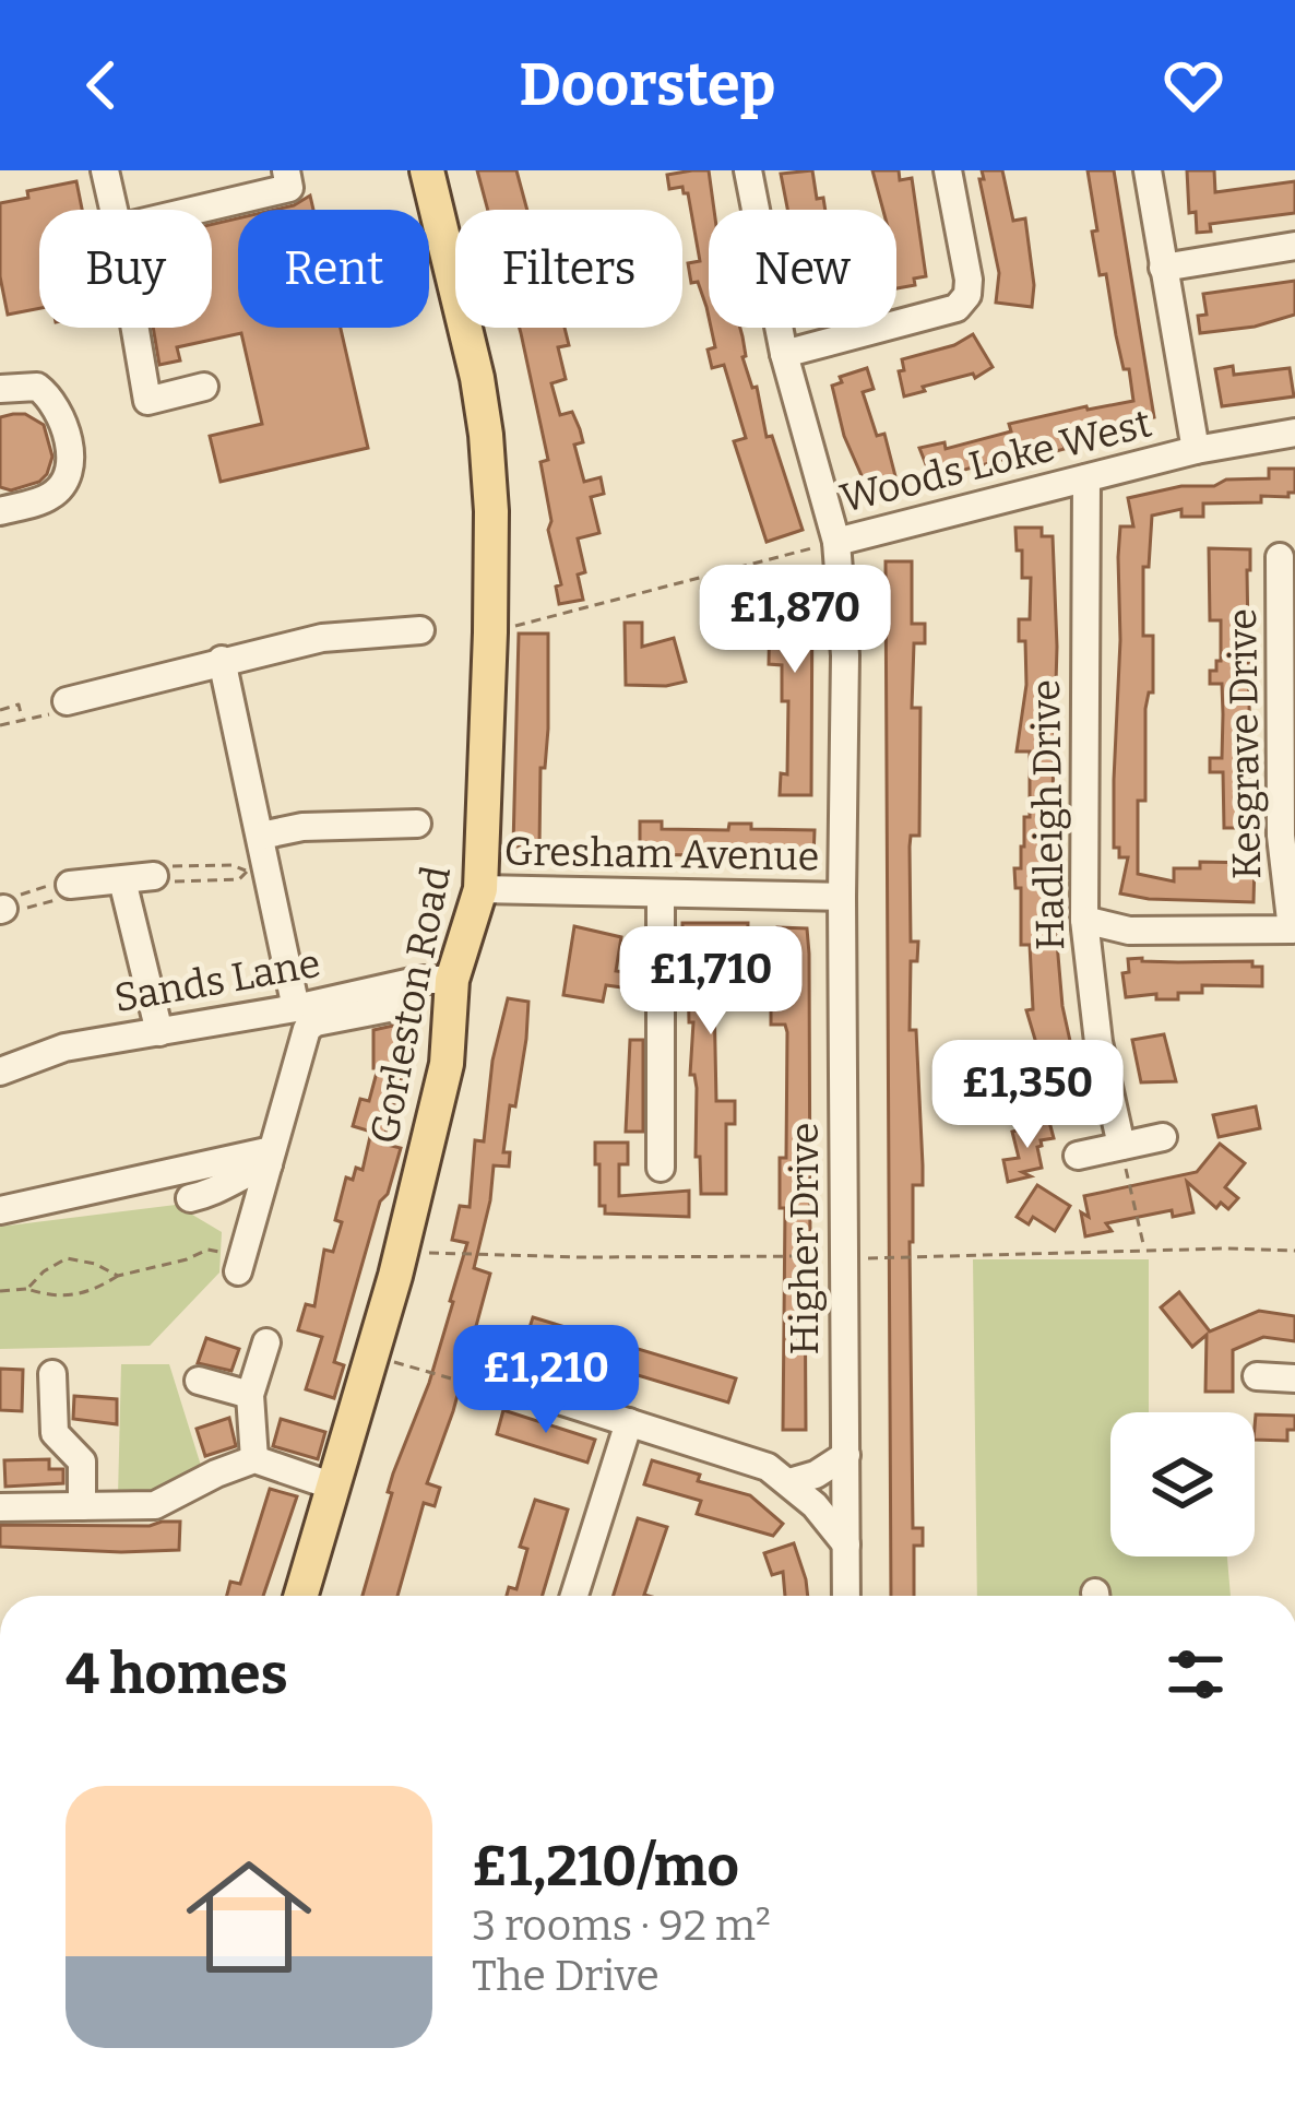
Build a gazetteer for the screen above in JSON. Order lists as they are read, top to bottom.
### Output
{
  "streets": {
    "main road": ["Gorleston Road"],
    "street": [
      "Woods Loke West",
      "Kesgrave Drive",
      "Hadleigh Drive",
      "Gresham Avenue",
      "Sands Lane",
      "Higher Drive"
    ]
  },
  "crossings": [
    ["Woods Loke West", "Hadleigh Drive"],
    ["Woods Loke West", "Gorleston Road"],
    ["Woods Loke West", "Higher Drive"],
    ["Kesgrave Drive", "Hadleigh Drive"],
    ["Gresham Avenue", "Gorleston Road"],
    ["Gresham Avenue", "Higher Drive"],
    ["Sands Lane", "Gorleston Road"]
  ],
  "page": {
    "header": "Doorstep",
    "chip": [
      "Buy",
      "Rent",
      "Filters",
      "New"
    ],
    "price": [
      "£1,870",
      "£1,710",
      "£1,350",
      "£1,210"
    ],
    "heading": "4 homes",
    "list": [
      {
        "name": "£1,210/mo",
        "note": "3 rooms · 92 m² · The Drive"
      }
    ]
  }
}
